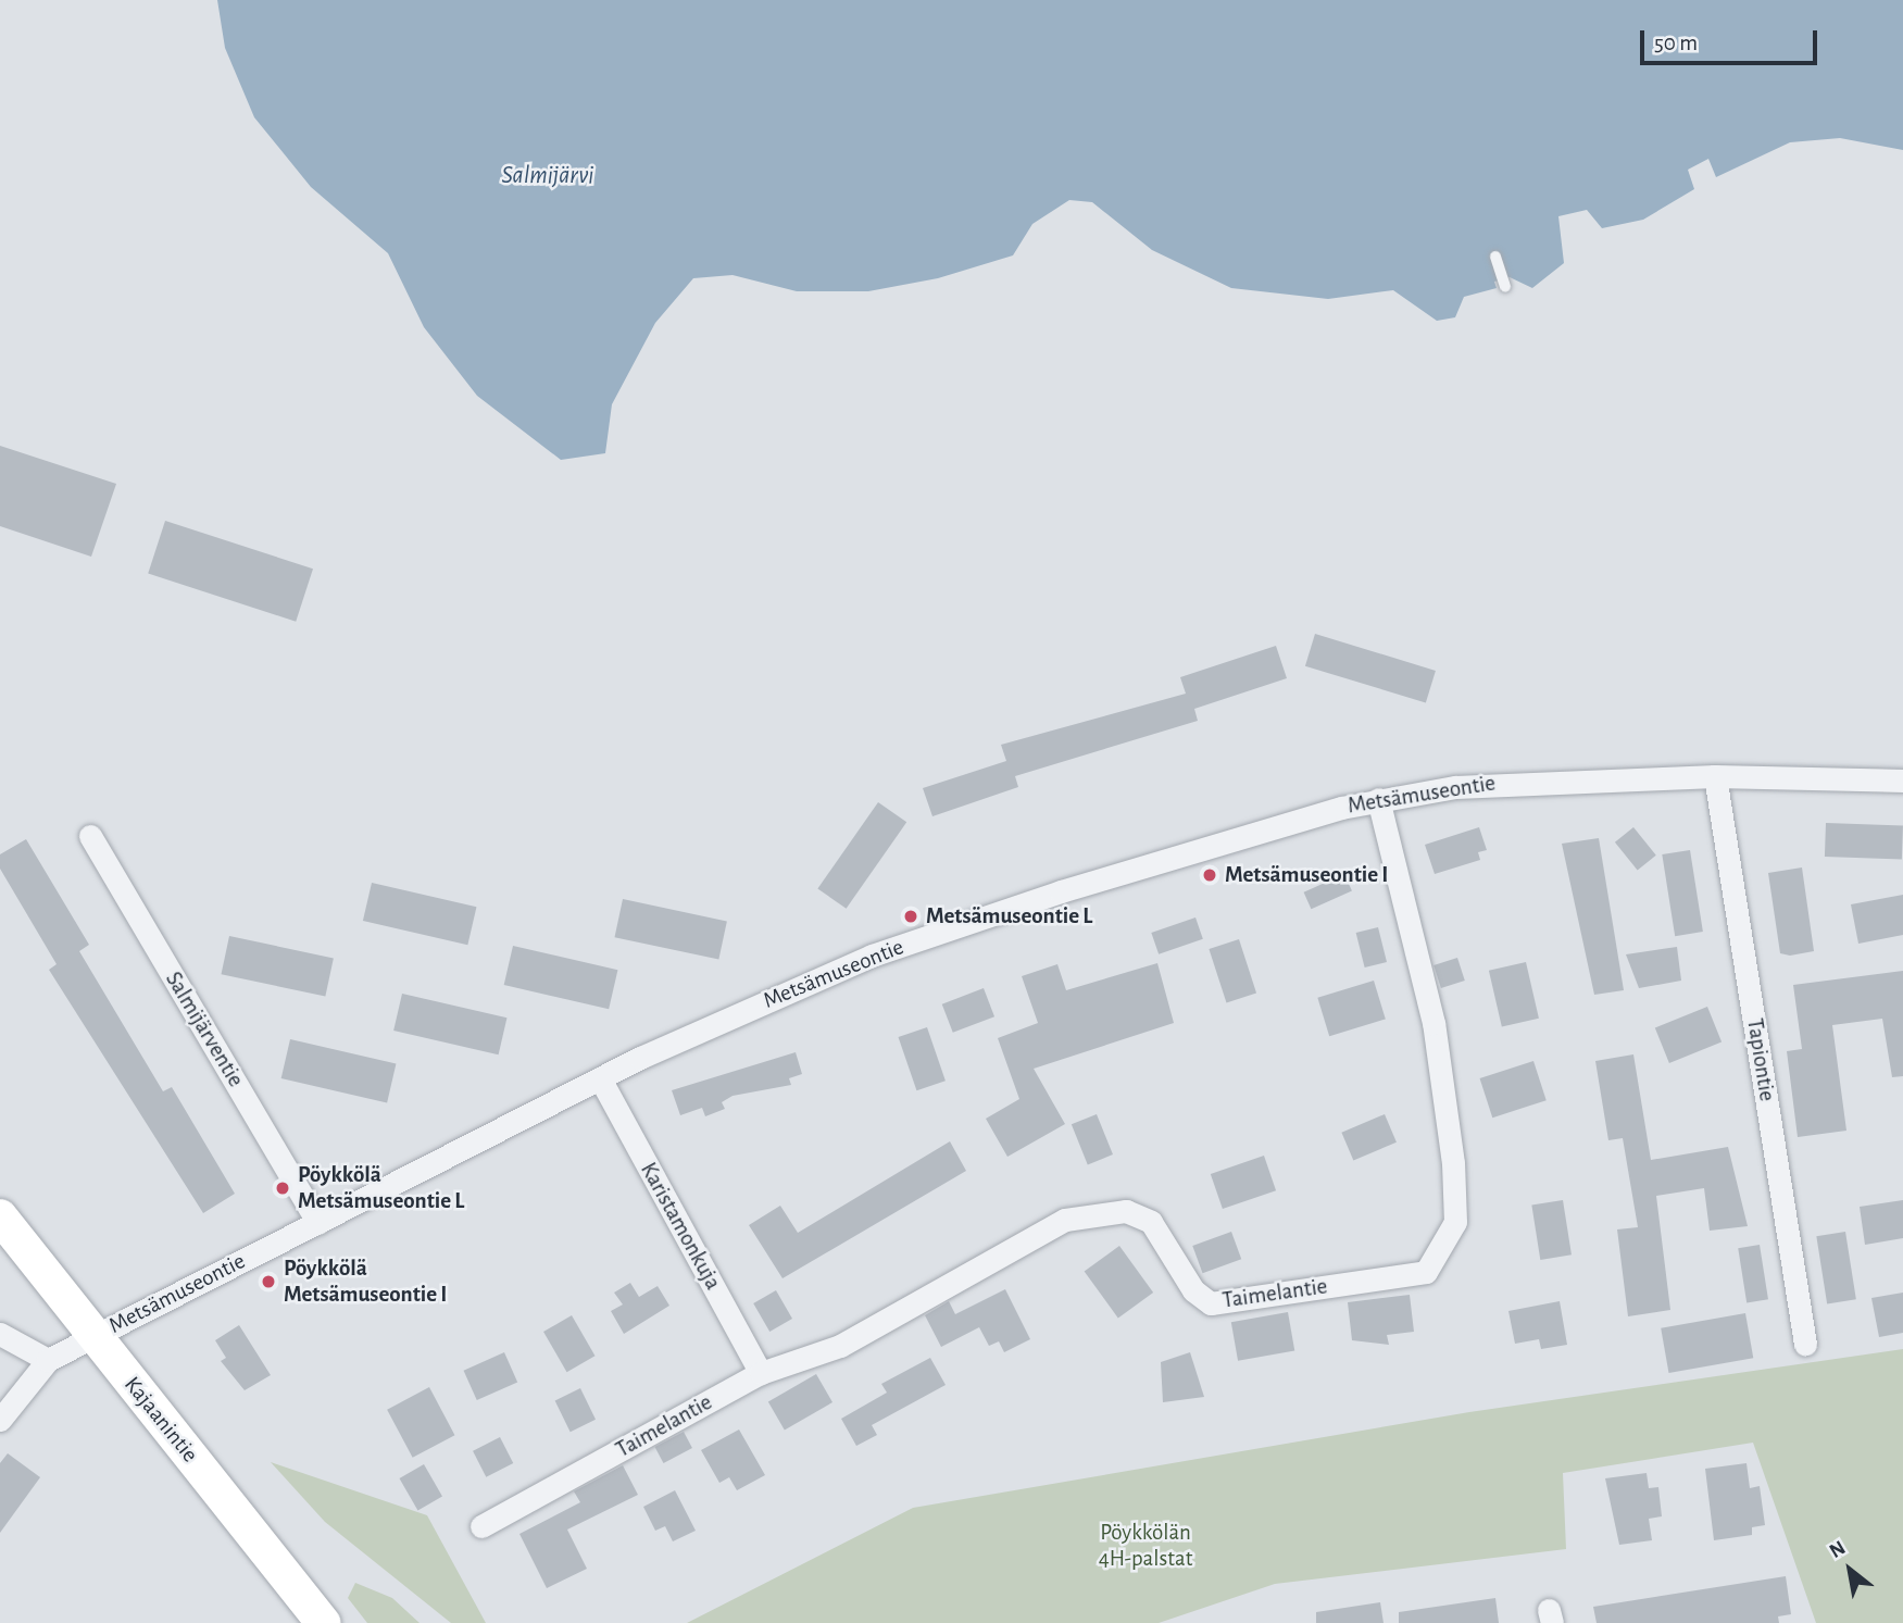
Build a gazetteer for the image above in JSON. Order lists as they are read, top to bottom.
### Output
{
  "streets": {
    "main road": ["Kajaanintie"],
    "street": [
      "Metsämuseontie",
      "Salmijärventie",
      "Tapiontie",
      "Karistamonkuja",
      "Taimelantie"
    ]
  },
  "crossings": [
    ["Metsämuseontie", "Salmijärventie"],
    ["Metsämuseontie", "Tapiontie"],
    ["Metsämuseontie", "Karistamonkuja"],
    ["Metsämuseontie", "Taimelantie"],
    ["Metsämuseontie", "Kajaanintie"],
    ["Karistamonkuja", "Taimelantie"]
  ],
  "water": ["Salmijärvi"],
  "parks": ["Pöykkölän 4H-palstat"],
  "places": [
    "Metsämuseontie I",
    "Metsämuseontie L",
    "Pöykkölä Metsämuseontie L",
    "Pöykkölä Metsämuseontie I"
  ],
  "scale_bar": "50 m",
  "north": "top left"
}
